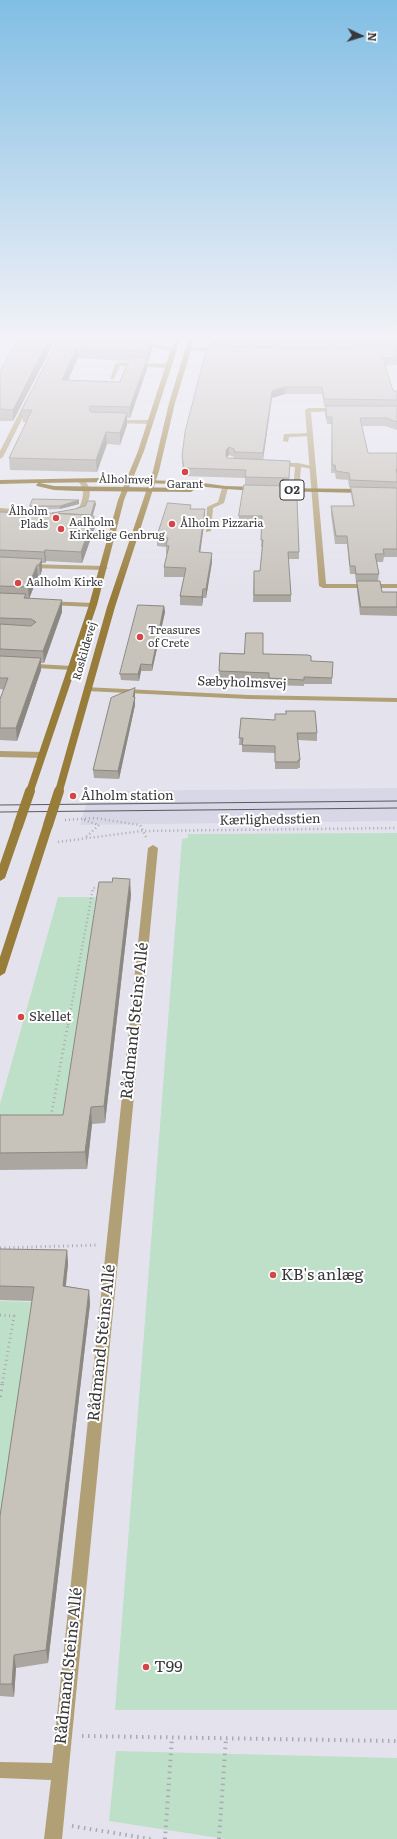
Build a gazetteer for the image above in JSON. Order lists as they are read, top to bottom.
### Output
{
  "streets": {
    "main road": ["Ålholmvej", "O2"],
    "street": ["Roskildevej", "Sæbyholmsvej", "Rådmand Steins Allé"],
    "path": ["Kærlighedsstien"]
  },
  "crossings": [
    ["Ålholmvej", "Roskildevej"],
    ["Roskildevej", "Sæbyholmsvej"],
    ["Roskildevej", "Kærlighedsstien"]
  ],
  "places": [
    "Garant",
    "Ålholm Plads",
    "Ålholm Pizzaria",
    "Aalholm Kirkelige Genbrug",
    "Aalholm Kirke",
    "Treasures of Crete",
    "Ålholm station",
    "Skellet",
    "KB's anlæg",
    "T99"
  ],
  "north": "right"
}
